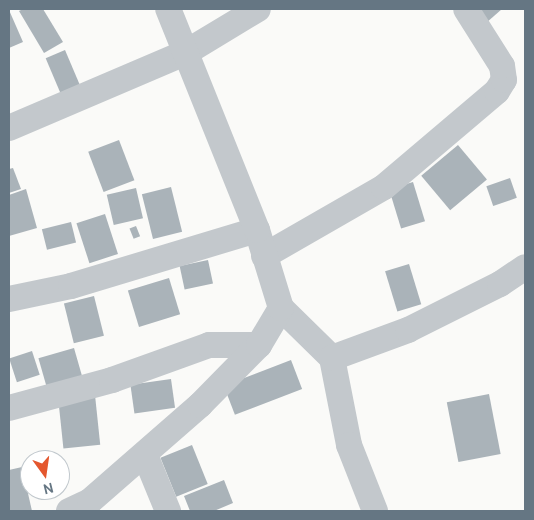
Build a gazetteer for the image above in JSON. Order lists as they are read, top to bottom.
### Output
{
  "north": "bottom"
}
